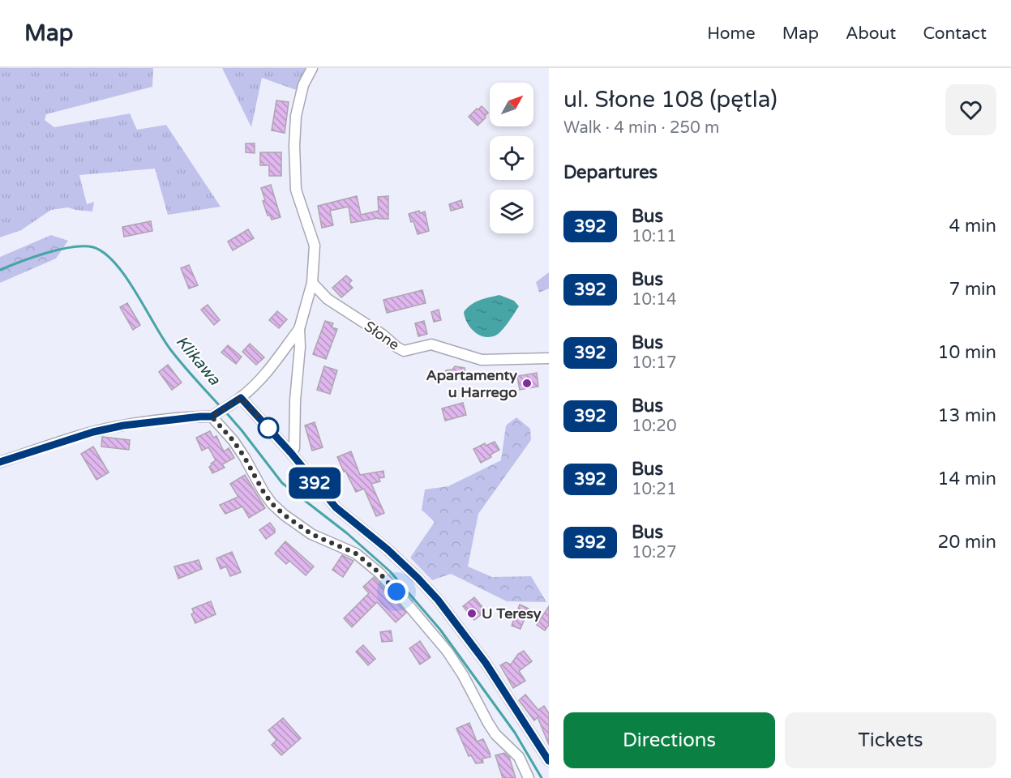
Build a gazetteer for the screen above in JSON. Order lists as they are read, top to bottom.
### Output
{
  "streets": {
    "street": ["Słone"]
  },
  "water": ["Klikawa"],
  "places": ["Apartamenty u Harrego", "U Teresy"],
  "lines": ["bus line 392"],
  "north": "top right",
  "page": {
    "header": "Map",
    "nav": [
      "Home",
      "Map",
      "About",
      "Contact"
    ],
    "on_map": "392",
    "heading": [
      ["ul. Słone 108 (pętla)", "Walk · 4 min · 250 m"],
      "Departures"
    ],
    "list": [
      {
        "mark": "392",
        "name": "Bus",
        "note": "10:11",
        "value": "4 min"
      },
      {
        "mark": "392",
        "name": "Bus",
        "note": "10:14",
        "value": "7 min"
      },
      {
        "mark": "392",
        "name": "Bus",
        "note": "10:17",
        "value": "10 min"
      },
      {
        "mark": "392",
        "name": "Bus",
        "note": "10:20",
        "value": "13 min"
      },
      {
        "mark": "392",
        "name": "Bus",
        "note": "10:21",
        "value": "14 min"
      },
      {
        "mark": "392",
        "name": "Bus",
        "note": "10:27",
        "value": "20 min"
      }
    ],
    "buttons": ["Directions", "Tickets"]
  }
}
